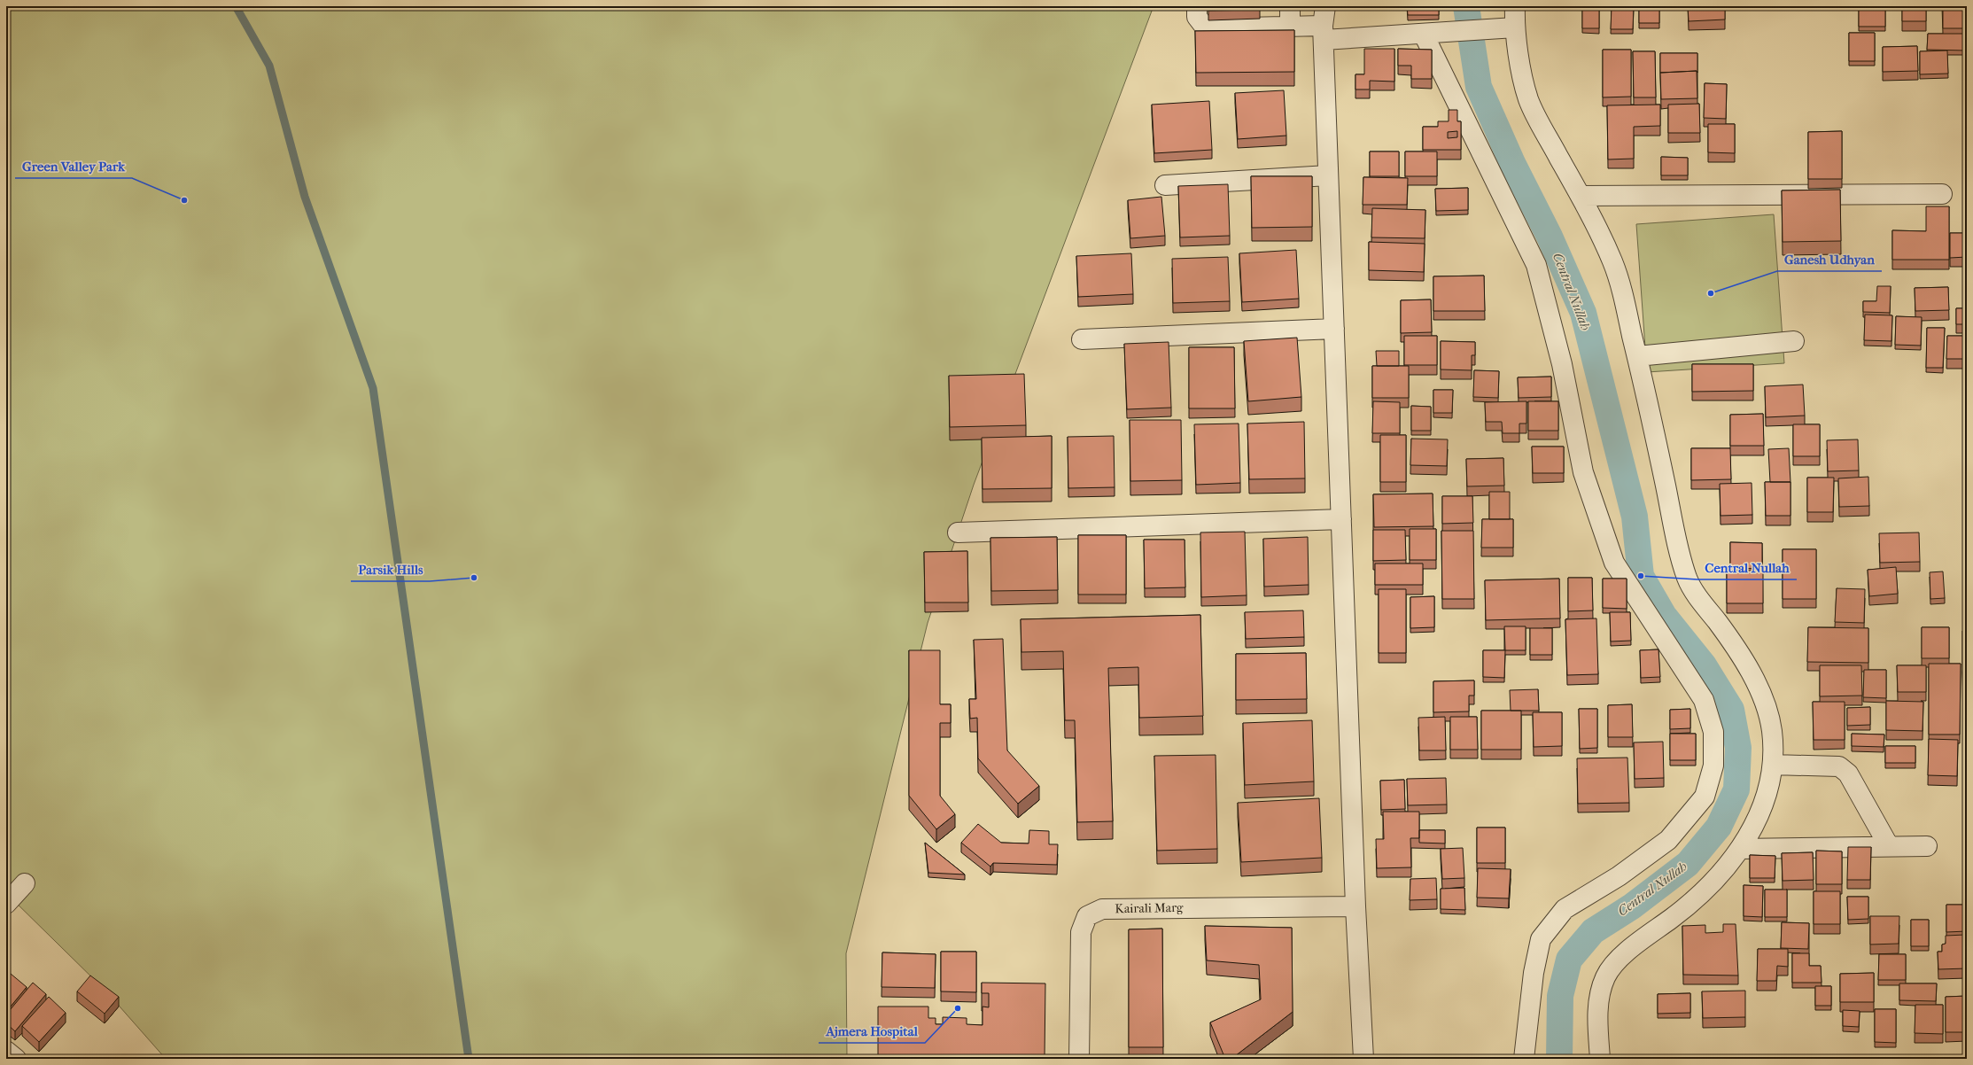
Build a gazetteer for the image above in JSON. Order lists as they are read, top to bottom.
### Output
{
  "streets": {
    "street": ["Kairali Marg"]
  },
  "water": ["Central Nullah"],
  "places": [
    "Green Valley Park",
    "Ganesh Udhyan",
    "Central Nullah",
    "Parsik Hills",
    "Ajmera Hospital"
  ]
}
